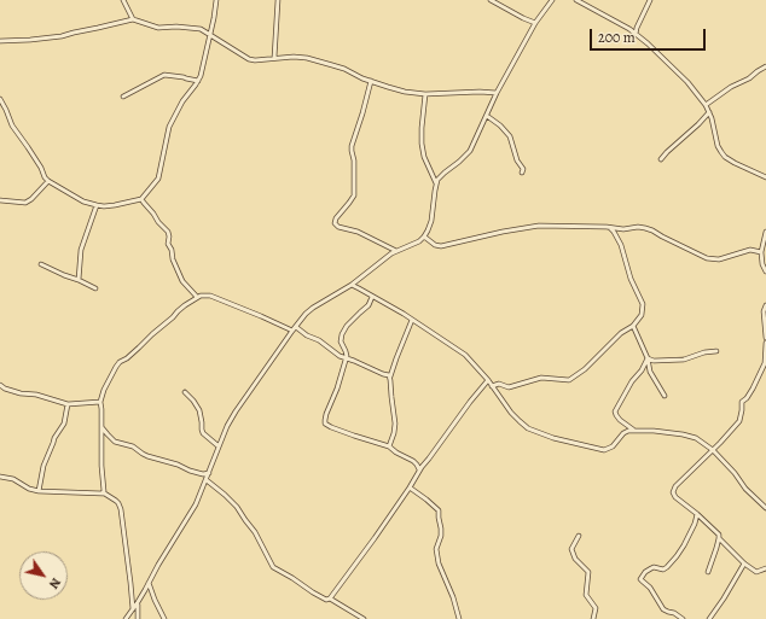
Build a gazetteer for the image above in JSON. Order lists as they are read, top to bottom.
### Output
{
  "scale_bar": "200 m",
  "north": "bottom right"
}
